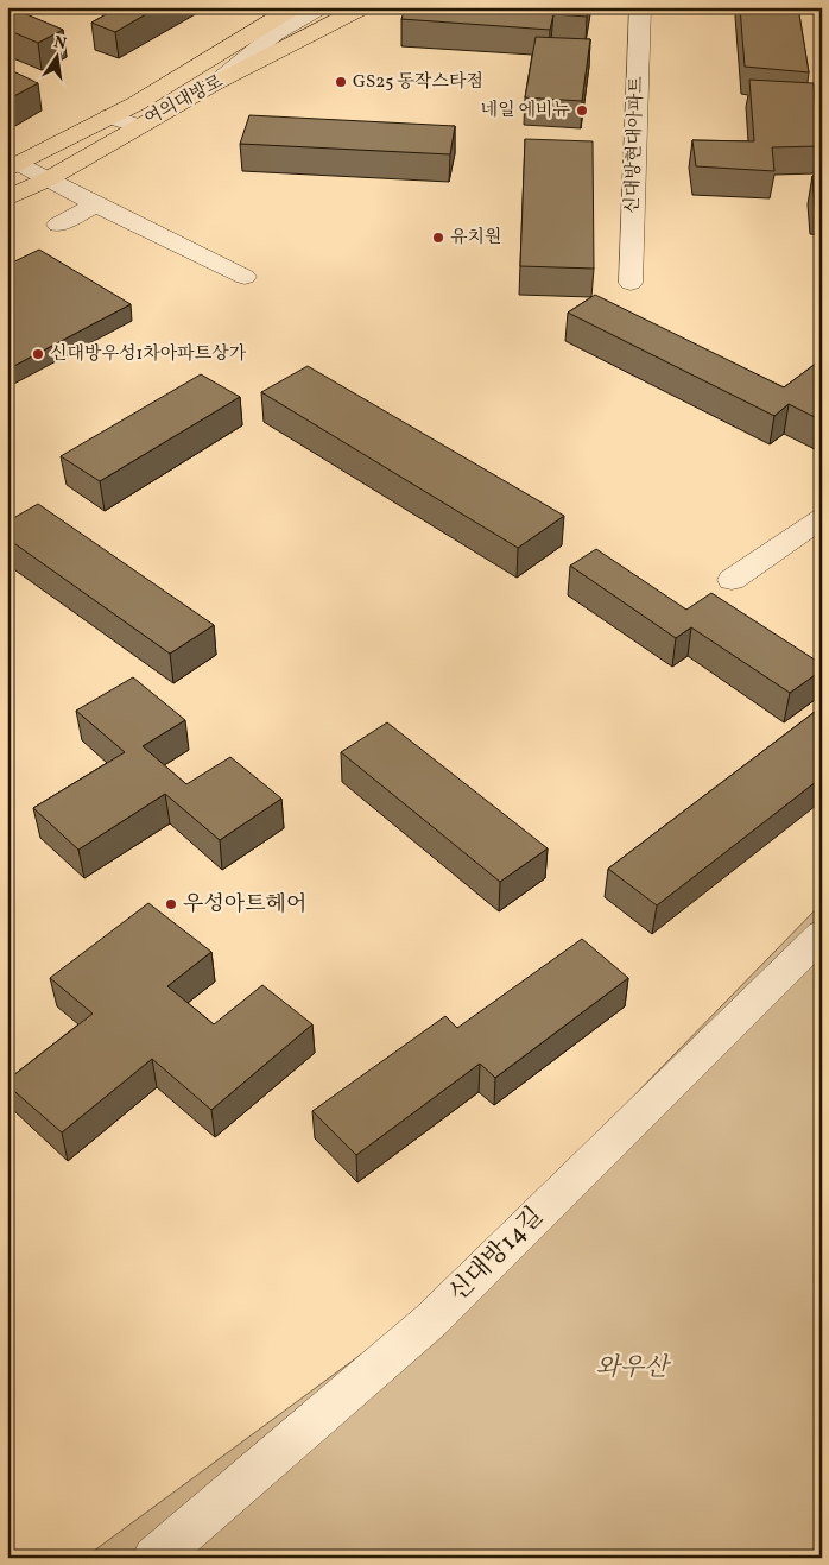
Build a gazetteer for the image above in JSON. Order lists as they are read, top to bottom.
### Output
{
  "streets": {
    "main road": ["여의대방로"],
    "street": ["신대방현대아파트", "신대방14길"]
  },
  "parks": ["와우산"],
  "places": [
    "GS25 동작스타점",
    "네일 에비뉴",
    "유치원",
    "신대방우성1차아파트상가",
    "우성아트헤어"
  ],
  "north": "top"
}
